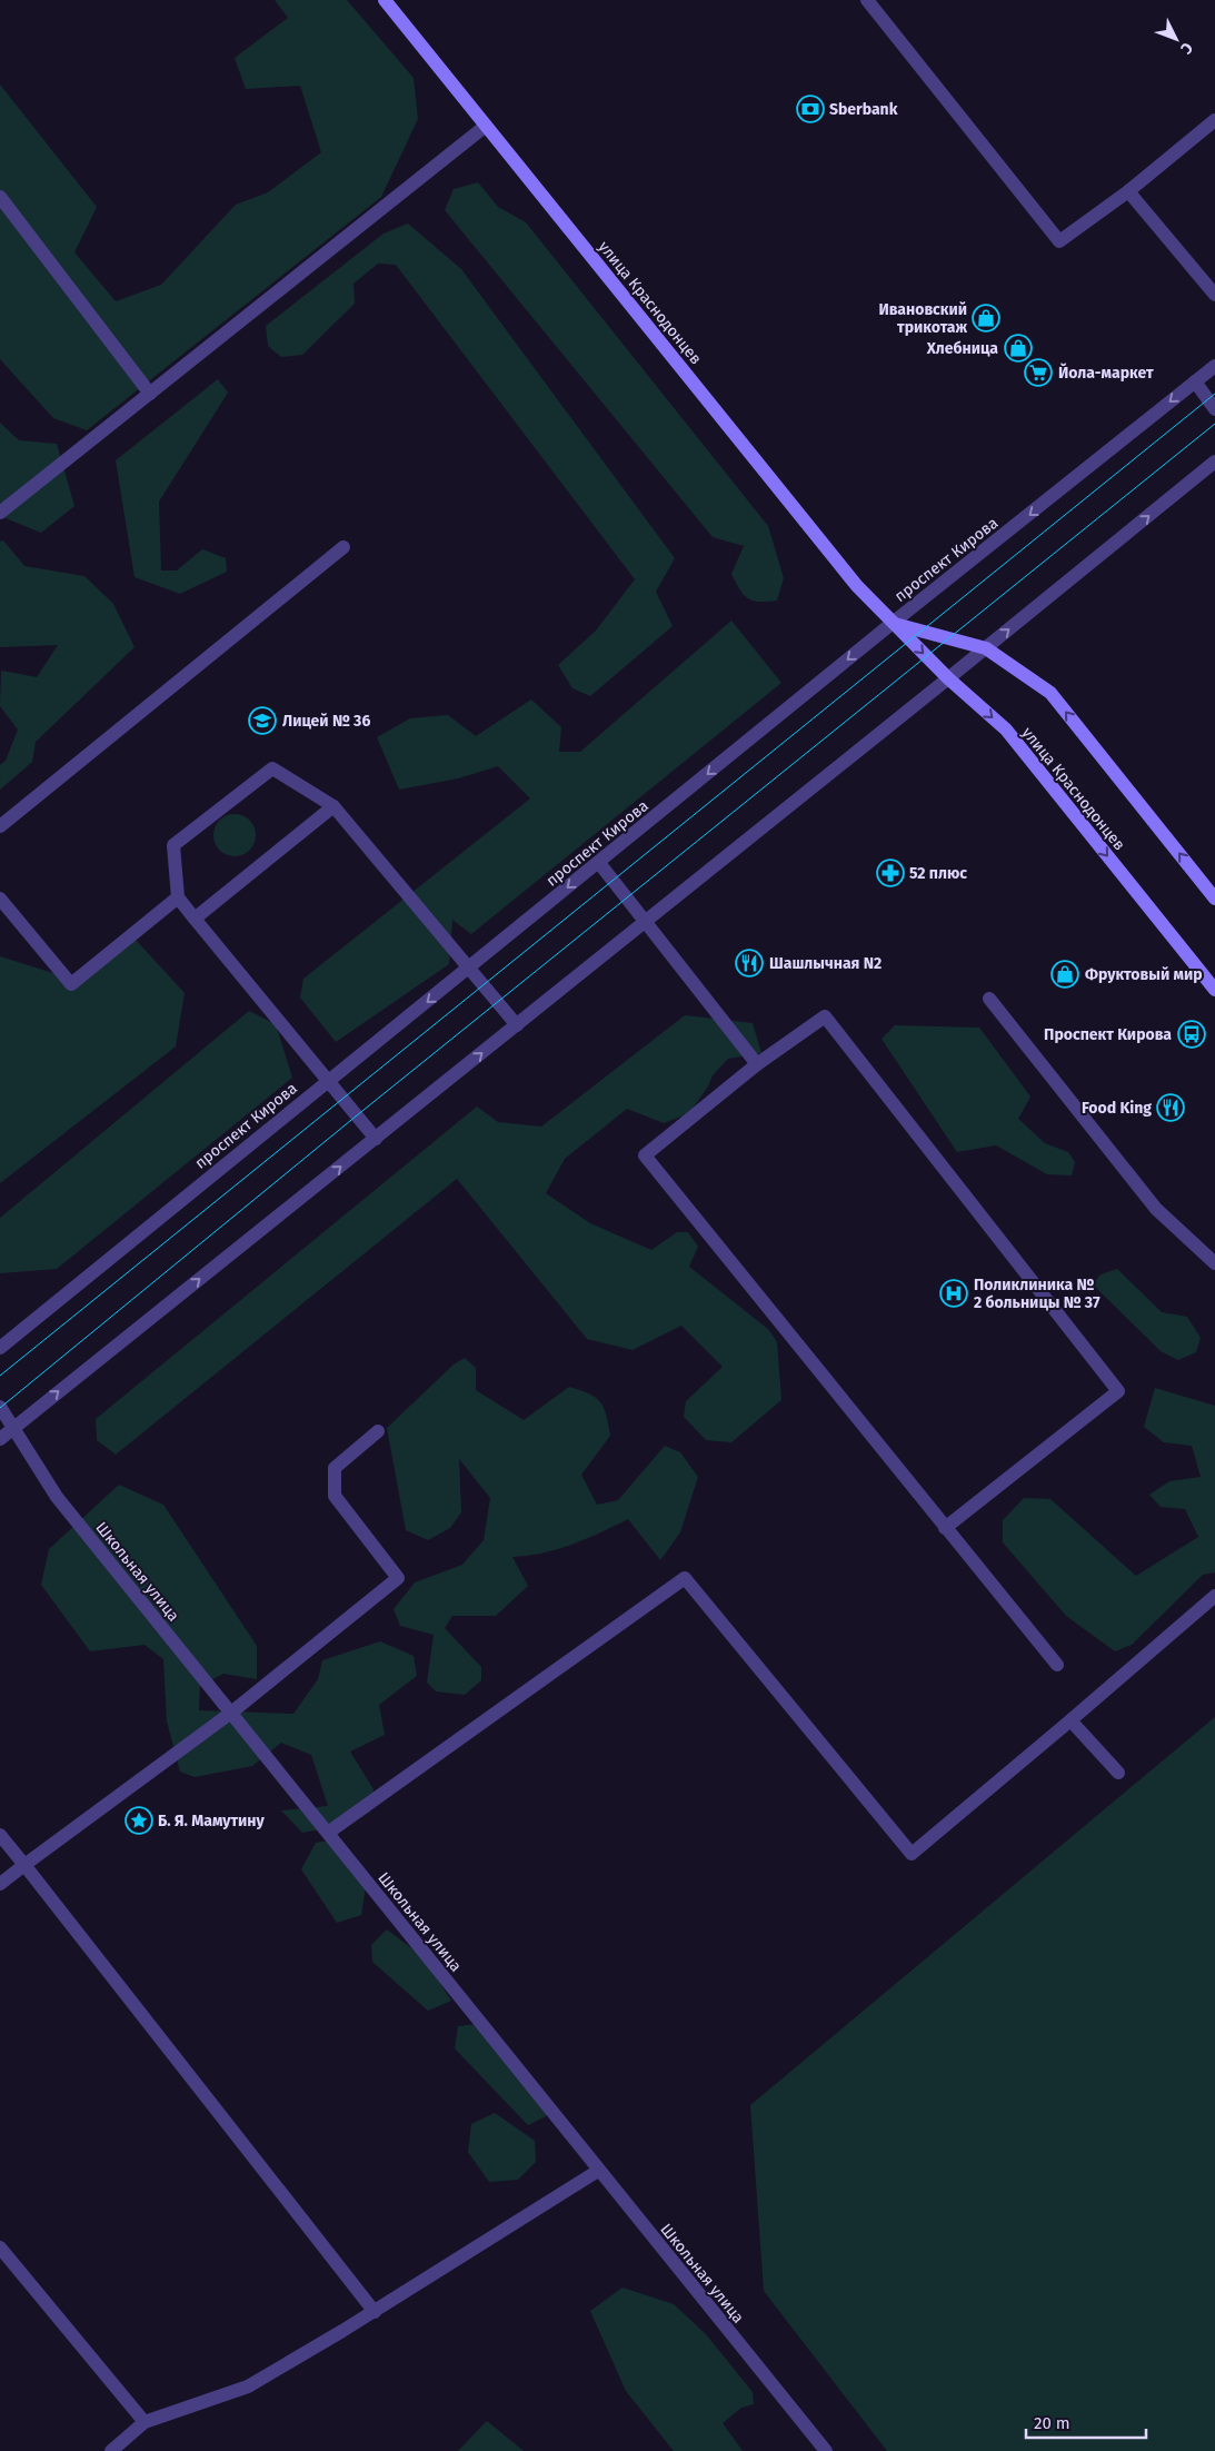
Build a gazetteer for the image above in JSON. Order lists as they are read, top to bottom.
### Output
{
  "streets": {
    "main road": ["улица Краснодонцев"],
    "street": ["проспект Кирова", "Школьная улица"]
  },
  "crossings": [
    ["улица Краснодонцев", "проспект Кирова"]
  ],
  "places": {
    "bank": ["Sberbank"],
    "shop": ["Ивановский трикотаж", "Хлебница", "Фруктовый мир"],
    "supermarket": ["Йола-маркет"],
    "school or university": ["Лицей № 36"],
    "pharmacy": ["52 плюс"],
    "restaurant": ["Шашлычная N2", "Food King"],
    "bus stop": ["Проспект Кирова"],
    "hospital": ["Поликлиника № 2 больницы № 37"],
    "place": ["Б. Я. Мамутину"]
  },
  "scale_bar": "20 m",
  "north": "bottom right"
}
